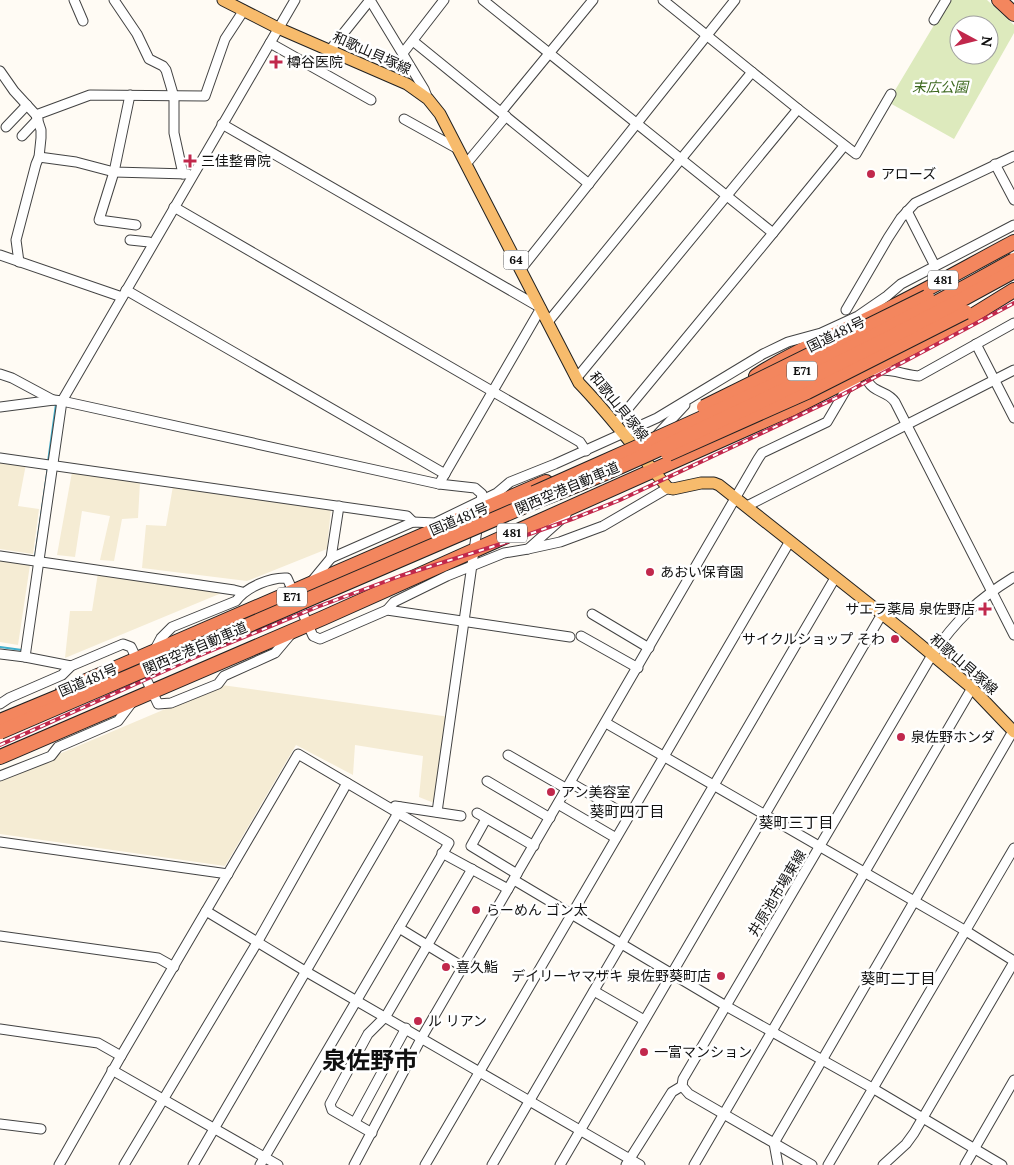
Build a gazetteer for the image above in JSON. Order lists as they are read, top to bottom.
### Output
{
  "streets": {
    "highway": [
      "481",
      "国道481号",
      "E71",
      "関西空港自動車道"
    ],
    "main road": ["和歌山貝塚線", "64"],
    "street": ["井原池市場東線"]
  },
  "crossings": [
    ["和歌山貝塚線", "481"],
    ["和歌山貝塚線", "国道481号"],
    ["和歌山貝塚線", "井原池市場東線"],
    ["481", "国道481号"],
    ["481", "関西空港自動車道"],
    ["国道481号", "関西空港自動車道"]
  ],
  "districts": [
    "葵町四丁目",
    "葵町三丁目",
    "葵町二丁目",
    "泉佐野市"
  ],
  "parks": ["末広公園"],
  "places": {
    "health": ["樽谷医院", "三佳整骨院", "サエラ薬局 泉佐野店"],
    "other": [
      "アローズ",
      "あおい保育園",
      "サイクルショップ そわ",
      "泉佐野ホンダ",
      "アン美容室",
      "らーめん ゴン太",
      "喜久鮨",
      "デイリーヤマザキ 泉佐野葵町店",
      "ル リアン",
      "一富マンション"
    ]
  },
  "north": "right"
}
